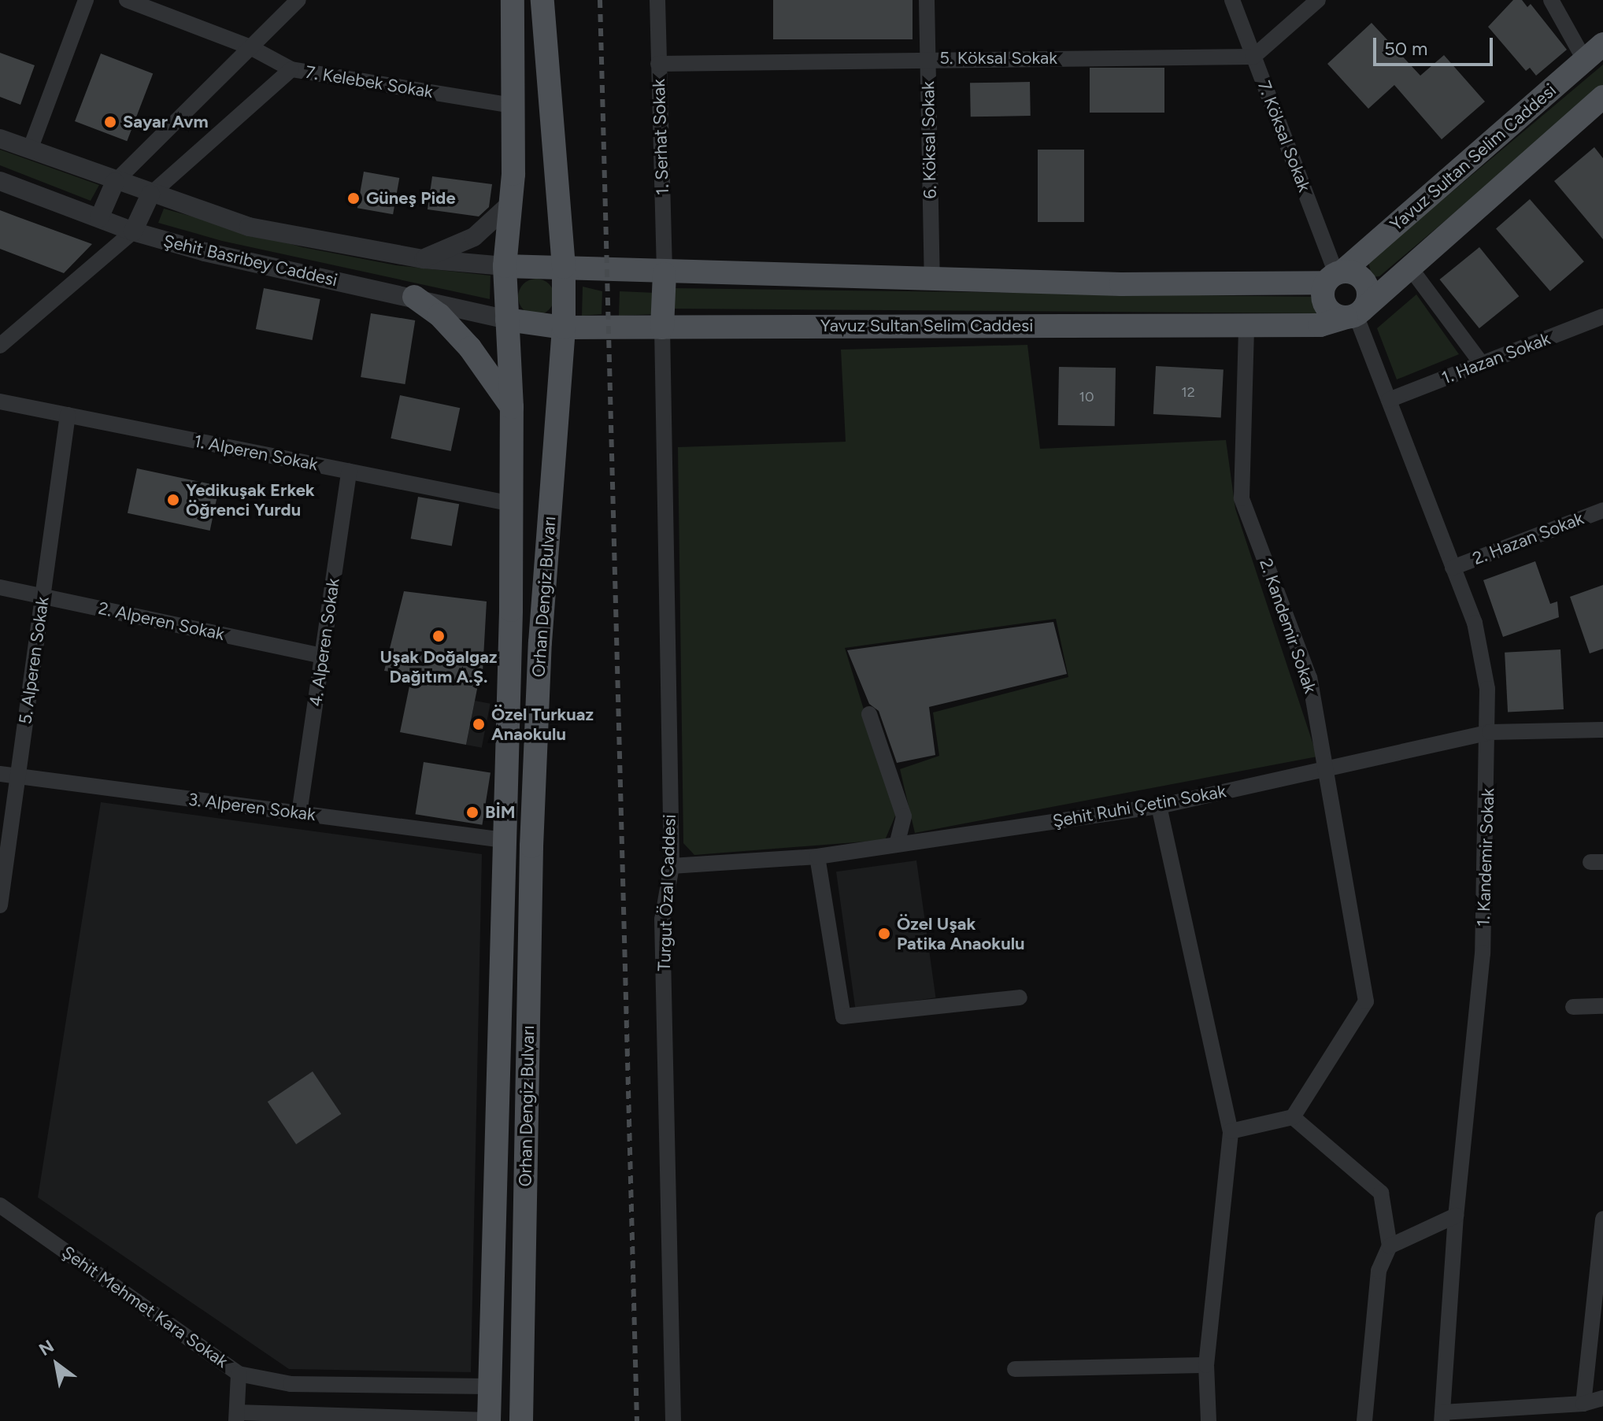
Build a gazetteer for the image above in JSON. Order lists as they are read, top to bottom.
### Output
{
  "streets": {
    "main road": ["Yavuz Sultan Selim Caddesi", "Orhan Dengiz Bulvarı"],
    "street": [
      "5. Köksal Sokak",
      "7. Kelebek Sokak",
      "7. Köksal Sokak",
      "1. Serhat Sokak",
      "6. Köksal Sokak",
      "Şehit Basribey Caddesi",
      "1. Hazan Sokak",
      "1. Alperen Sokak",
      "2. Hazan Sokak",
      "2. Alperen Sokak",
      "2. Kandemir Sokak",
      "4. Alperen Sokak",
      "5. Alperen Sokak",
      "Şehit Ruhi Çetin Sokak",
      "3. Alperen Sokak",
      "1. Kandemir Sokak",
      "Turgut Özal Caddesi",
      "Şehit Mehmet Kara Sokak"
    ]
  },
  "crossings": [
    ["5. Köksal Sokak", "7. Köksal Sokak"],
    ["5. Köksal Sokak", "1. Serhat Sokak"],
    ["5. Köksal Sokak", "6. Köksal Sokak"],
    ["7. Kelebek Sokak", "Orhan Dengiz Bulvarı"],
    ["7. Köksal Sokak", "Yavuz Sultan Selim Caddesi"],
    ["7. Köksal Sokak", "1. Kandemir Sokak"],
    ["Yavuz Sultan Selim Caddesi", "Şehit Basribey Caddesi"],
    ["Yavuz Sultan Selim Caddesi", "Orhan Dengiz Bulvarı"],
    ["Yavuz Sultan Selim Caddesi", "2. Kandemir Sokak"],
    ["Yavuz Sultan Selim Caddesi", "1. Kandemir Sokak"],
    ["Yavuz Sultan Selim Caddesi", "Turgut Özal Caddesi"],
    ["Şehit Basribey Caddesi", "Orhan Dengiz Bulvarı"],
    ["1. Hazan Sokak", "1. Kandemir Sokak"],
    ["1. Alperen Sokak", "Orhan Dengiz Bulvarı"],
    ["1. Alperen Sokak", "4. Alperen Sokak"],
    ["1. Alperen Sokak", "5. Alperen Sokak"],
    ["2. Hazan Sokak", "1. Kandemir Sokak"],
    ["Orhan Dengiz Bulvarı", "3. Alperen Sokak"],
    ["Orhan Dengiz Bulvarı", "Şehit Mehmet Kara Sokak"],
    ["2. Alperen Sokak", "4. Alperen Sokak"],
    ["2. Alperen Sokak", "5. Alperen Sokak"],
    ["2. Kandemir Sokak", "Şehit Ruhi Çetin Sokak"],
    ["4. Alperen Sokak", "3. Alperen Sokak"],
    ["5. Alperen Sokak", "3. Alperen Sokak"],
    ["Şehit Ruhi Çetin Sokak", "1. Kandemir Sokak"],
    ["Şehit Ruhi Çetin Sokak", "Turgut Özal Caddesi"]
  ],
  "places": [
    "Sayar Avm",
    "Güneş Pide",
    "Yedikuşak Erkek Öğrenci Yurdu",
    "Uşak Doğalgaz Dağıtım A.Ş.",
    "Özel Turkuaz Anaokulu",
    "BİM",
    "Özel Uşak Patika Anaokulu"
  ],
  "house_numbers": ["12", "10"],
  "scale_bar": "50 m",
  "north": "top left"
}
